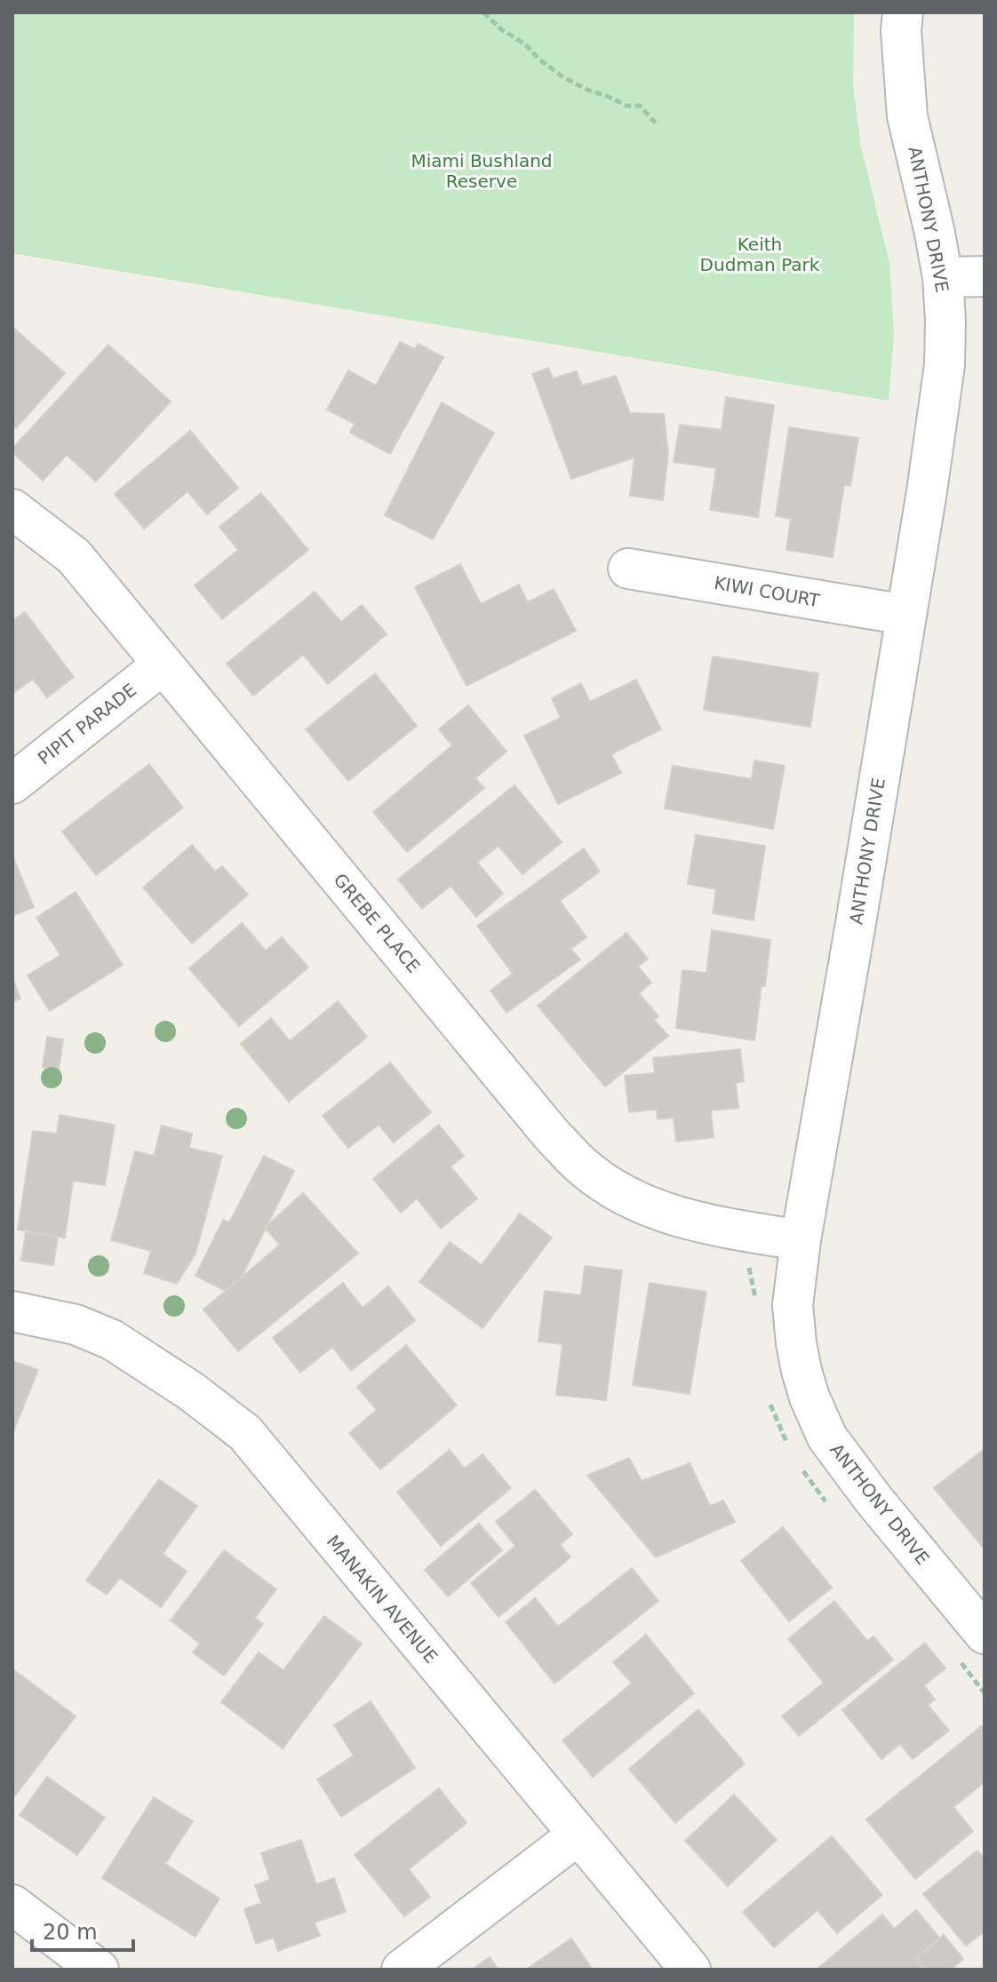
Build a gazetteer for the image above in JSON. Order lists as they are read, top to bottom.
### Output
{
  "streets": {
    "street": [
      "ANTHONY DRIVE",
      "KIWI COURT",
      "PIPIT PARADE",
      "GREBE PLACE",
      "MANAKIN AVENUE"
    ]
  },
  "crossings": [
    ["ANTHONY DRIVE", "KIWI COURT"],
    ["ANTHONY DRIVE", "GREBE PLACE"],
    ["PIPIT PARADE", "GREBE PLACE"]
  ],
  "parks": ["Miami Bushland Reserve", "Keith Dudman Park"],
  "scale_bar": "20 m"
}
